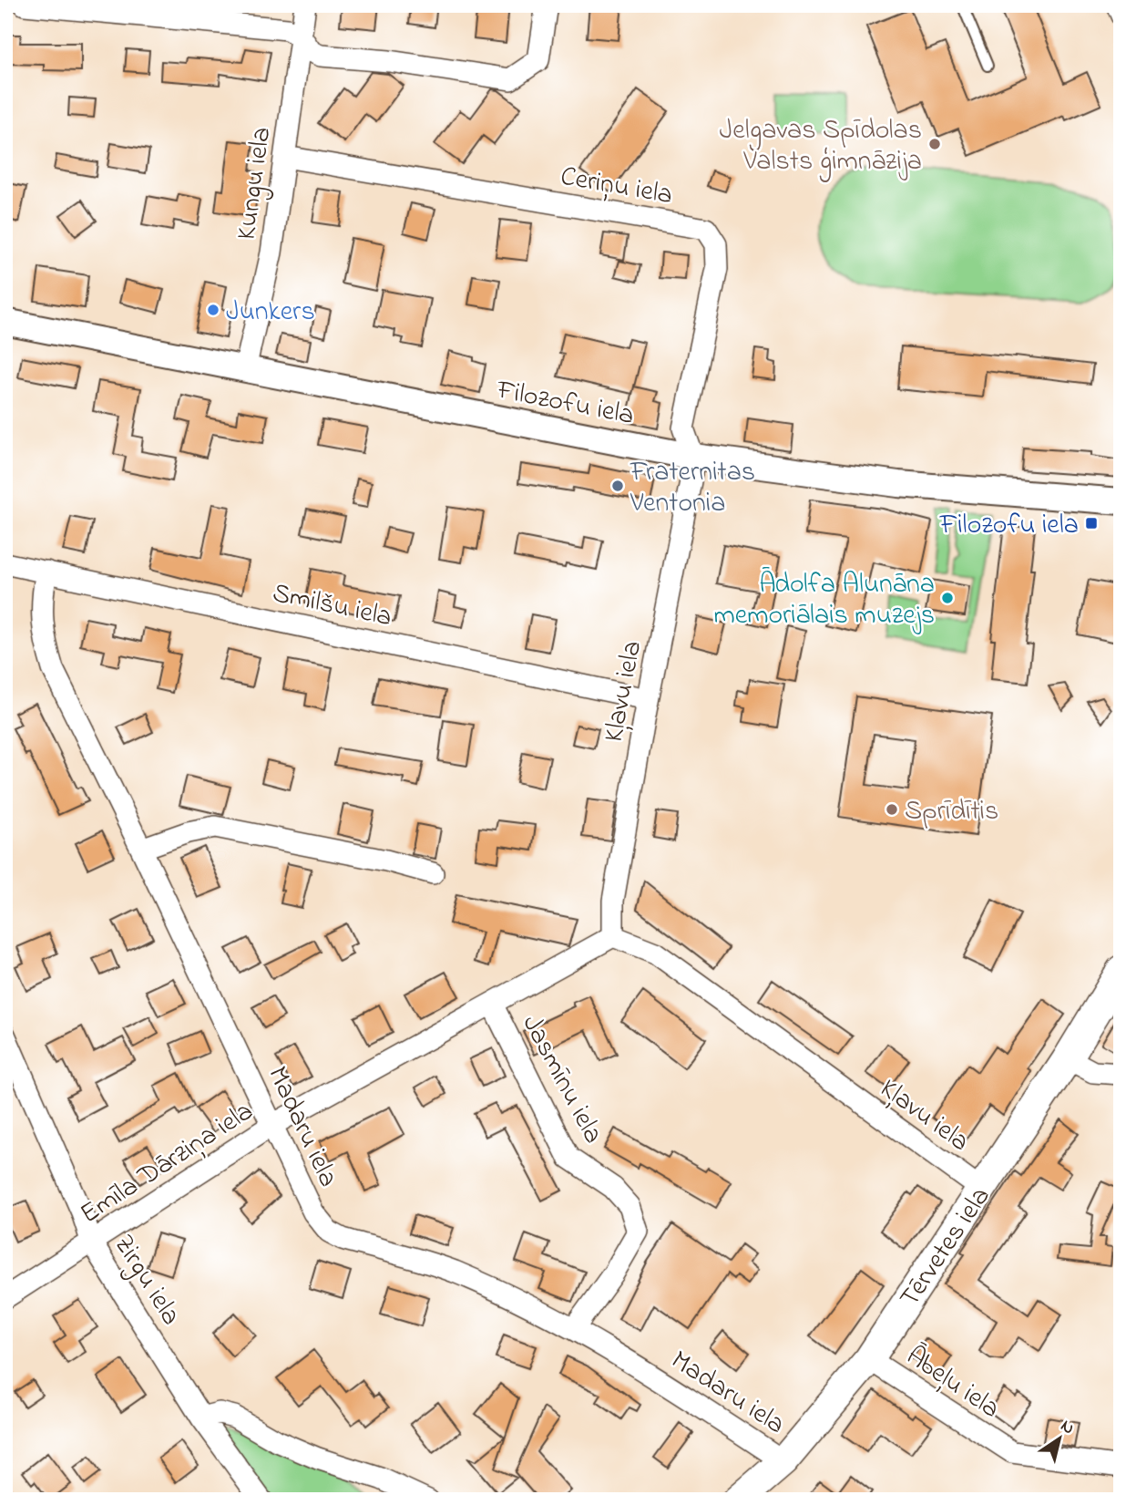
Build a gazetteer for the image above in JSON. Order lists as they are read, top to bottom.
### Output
{
  "streets": {
    "main road": ["Tērvetes iela"],
    "street": [
      "Kungu iela",
      "Ceriņu iela",
      "Filozofu iela",
      "Smilšu iela",
      "Kļavu iela",
      "Jasmīnu iela",
      "Madaru iela",
      "Emīla Dārziņa iela",
      "Zirgu iela",
      "Ābeļu iela"
    ]
  },
  "crossings": [
    ["Kungu iela", "Ceriņu iela"],
    ["Kungu iela", "Filozofu iela"],
    ["Ceriņu iela", "Filozofu iela"],
    ["Ceriņu iela", "Kļavu iela"],
    ["Filozofu iela", "Kļavu iela"],
    ["Smilšu iela", "Kļavu iela"],
    ["Smilšu iela", "Madaru iela"],
    ["Kļavu iela", "Emīla Dārziņa iela"],
    ["Kļavu iela", "Tērvetes iela"],
    ["Jasmīnu iela", "Madaru iela"],
    ["Jasmīnu iela", "Emīla Dārziņa iela"],
    ["Madaru iela", "Emīla Dārziņa iela"],
    ["Madaru iela", "Tērvetes iela"],
    ["Emīla Dārziņa iela", "Zirgu iela"],
    ["Tērvetes iela", "Ābeļu iela"]
  ],
  "places": {
    "other": [
      "Jelgavas Spīdolas Valsts ģimnāzija",
      "Junkers",
      "Fraternitas Ventonia",
      "Ādolfa Alunāna memoriālais muzejs",
      "Sprīdītis"
    ],
    "transit": ["Filozofu iela"]
  },
  "north": "top right"
}
